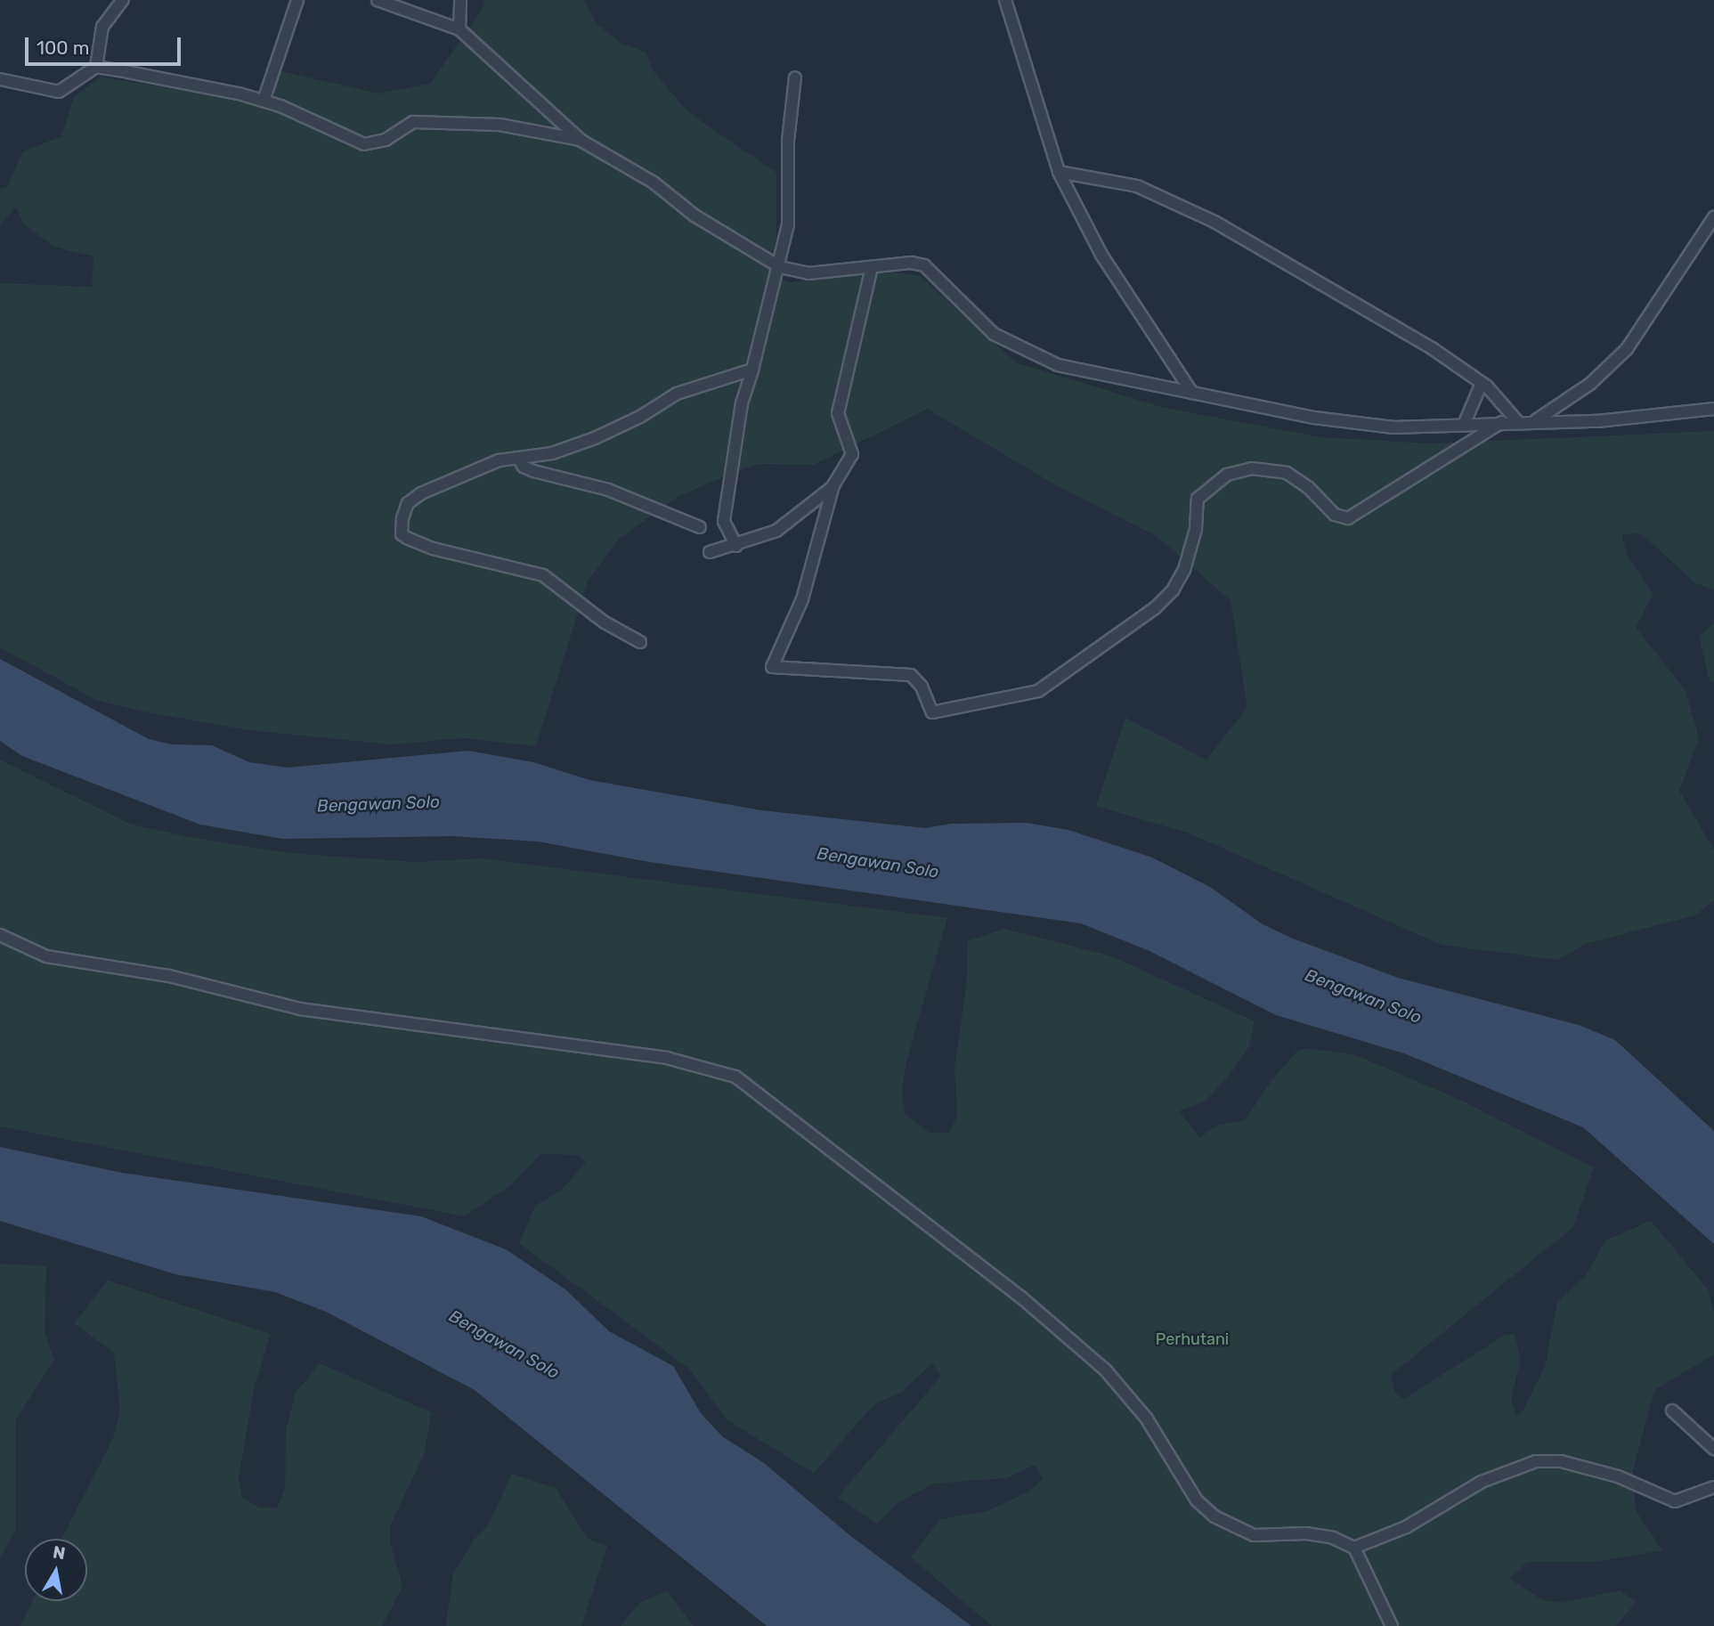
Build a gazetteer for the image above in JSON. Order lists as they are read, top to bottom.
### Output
{
  "water": ["Bengawan Solo"],
  "parks": ["Perhutani"],
  "scale_bar": "100 m",
  "north": "top"
}
